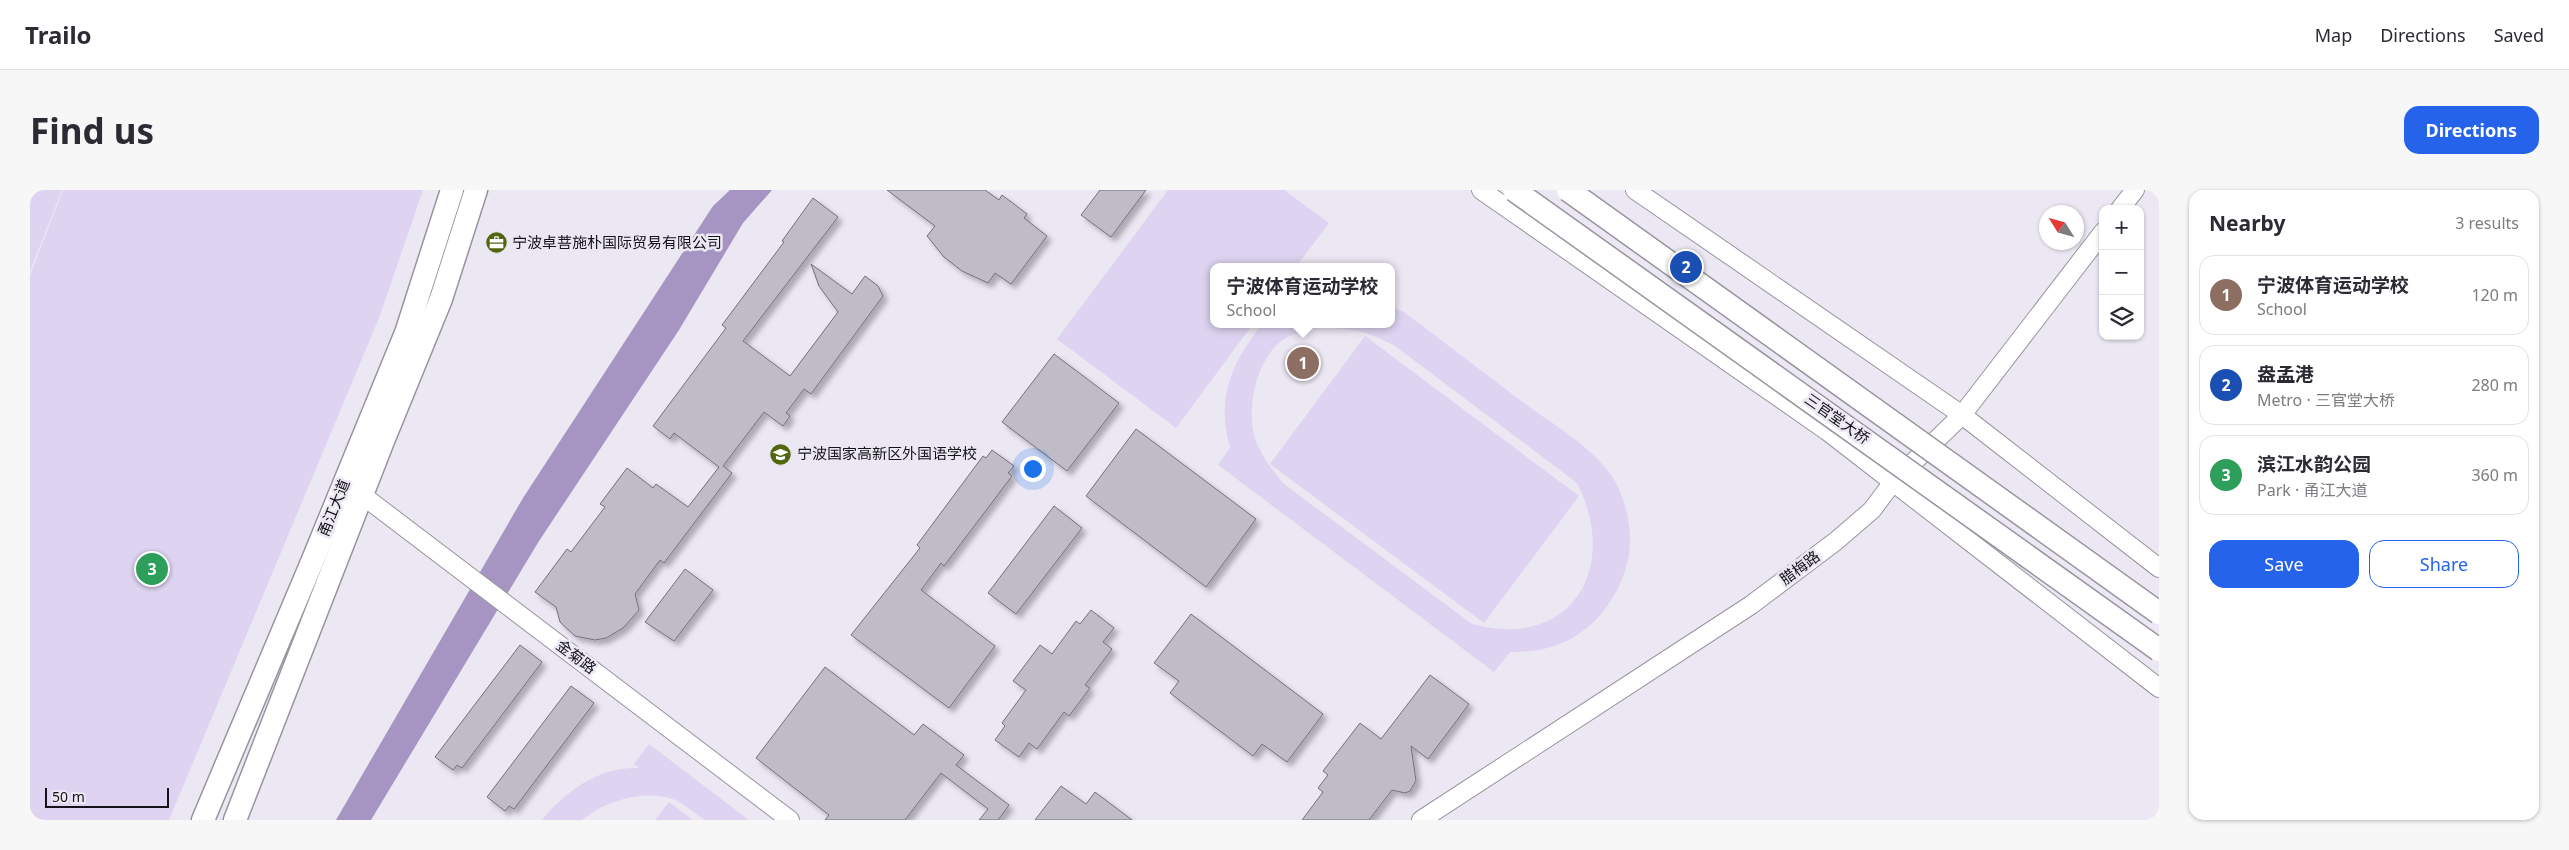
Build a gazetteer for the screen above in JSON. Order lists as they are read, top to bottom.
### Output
{
  "streets": {
    "main road": ["三官堂大桥", "甬江大道"],
    "street": ["腊梅路", "金菊路"]
  },
  "crossings": [
    ["甬江大道", "金菊路"]
  ],
  "places": {
    "office": ["宁波卓菩施朴国际贸易有限公司"],
    "school or university": ["宁波国家高新区外国语学校"]
  },
  "scale_bar": "50 m",
  "north": "top left",
  "page": {
    "header": "Trailo",
    "nav": ["Map", "Directions", "Saved"],
    "buttons": [
      "Directions",
      ["Save", "Share"]
    ],
    "title": "Find us",
    "heading": ["Nearby", "3 results"],
    "map_buttons": ["+", "−"],
    "pins": ["2", "1", "3"],
    "list": [
      {
        "mark": "1",
        "name": "宁波体育运动学校",
        "note": "School",
        "value": "120 m"
      },
      {
        "mark": "2",
        "name": "盎孟港",
        "note": "Metro · 三官堂大桥",
        "value": "280 m"
      },
      {
        "mark": "3",
        "name": "滨江水韵公园",
        "note": "Park · 甬江大道",
        "value": "360 m"
      }
    ],
    "popup": ["宁波体育运动学校", "School"],
    "scale": "50 m"
  }
}
